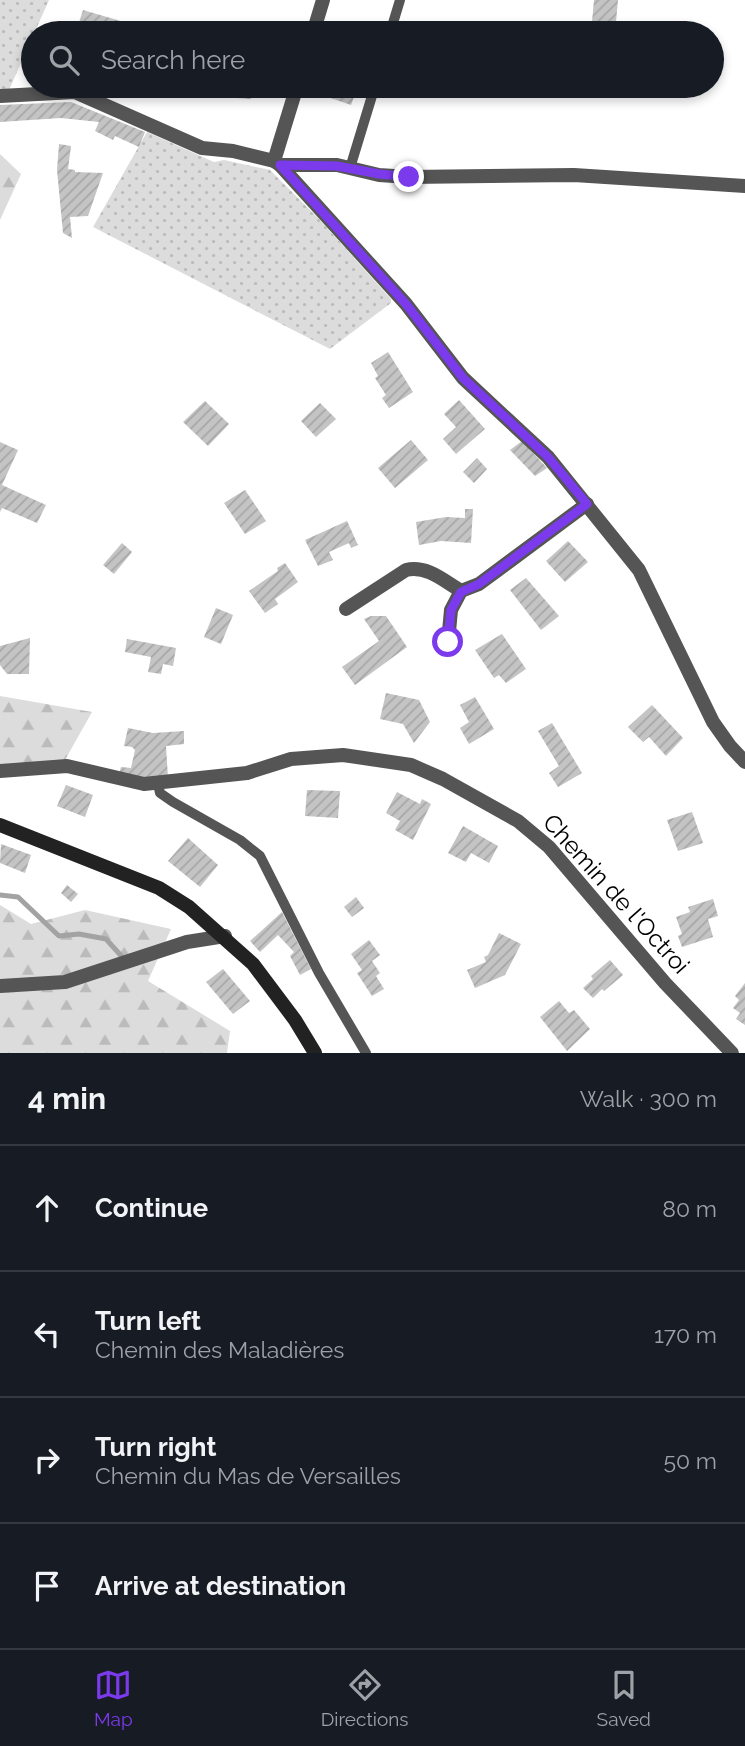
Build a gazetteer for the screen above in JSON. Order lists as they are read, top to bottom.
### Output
{
  "streets": {
    "street": ["Chemin de l'Octroi"]
  },
  "page": {
    "search": "Search here",
    "heading": ["4 min", "Walk · 300 m"],
    "list": [
      ["Continue", "80 m"],
      ["Turn left", "Chemin des Maladières", "170 m"],
      ["Turn right", "Chemin du Mas de Versailles", "50 m"],
      "Arrive at destination"
    ],
    "nav": ["Map", "Directions", "Saved"]
  }
}
